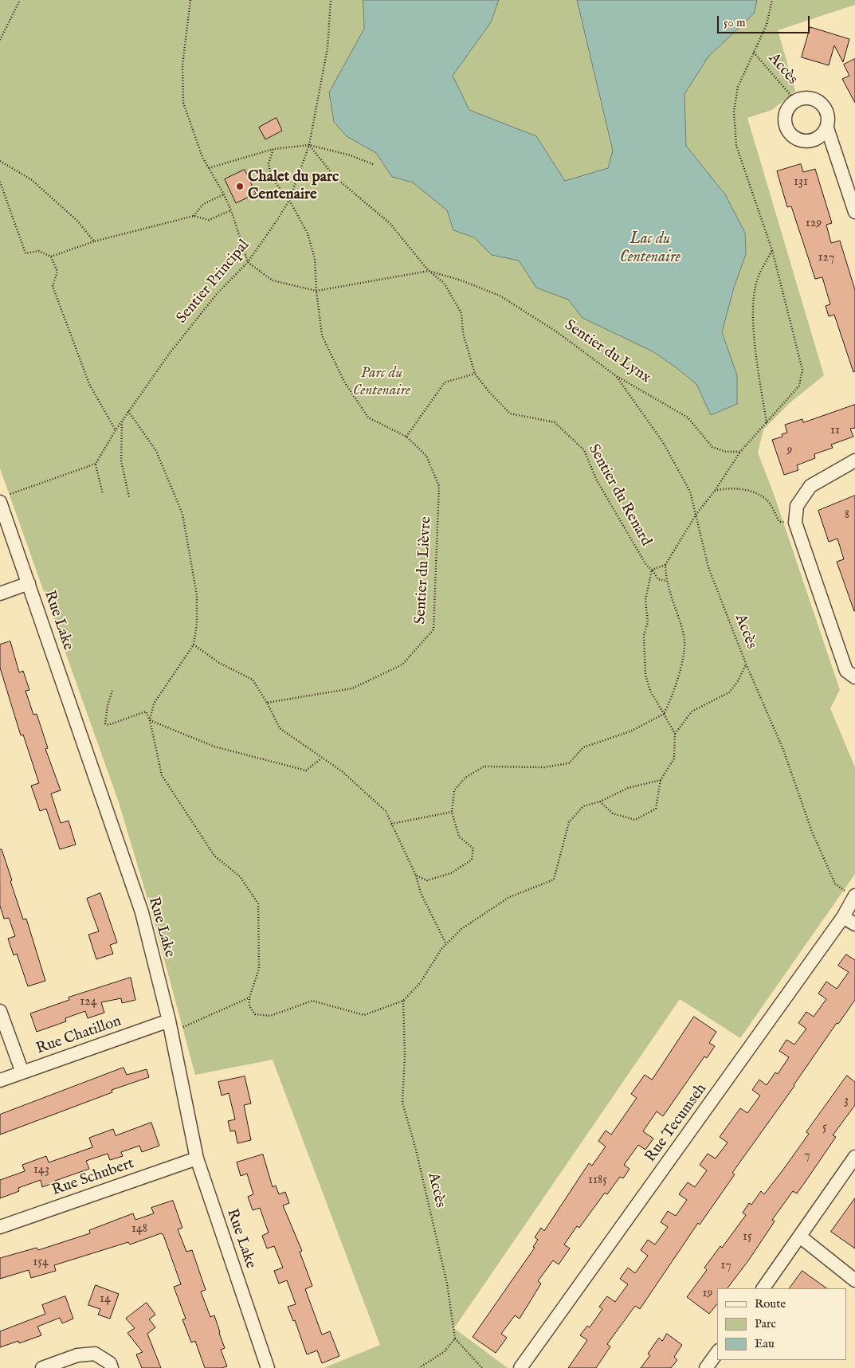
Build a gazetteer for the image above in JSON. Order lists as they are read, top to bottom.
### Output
{
  "streets": {
    "street": [
      "Rue Lake",
      "Rue Chatillon",
      "Rue Tecumseh",
      "Rue Schubert"
    ],
    "path": [
      "Accès",
      "Sentier Principal",
      "Sentier du Lynx",
      "Sentier du Renard",
      "Sentier du Lièvre"
    ]
  },
  "crossings": [
    ["Accès", "Sentier du Lynx"],
    ["Accès", "Rue Tecumseh"],
    ["Sentier Principal", "Sentier du Lynx"],
    ["Sentier Principal", "Sentier du Renard"],
    ["Sentier Principal", "Sentier du Lièvre"],
    ["Sentier du Lynx", "Sentier du Renard"],
    ["Sentier du Lynx", "Sentier du Lièvre"],
    ["Rue Lake", "Rue Chatillon"],
    ["Rue Lake", "Rue Schubert"]
  ],
  "water": ["Lac du Centenaire"],
  "parks": ["Parc du Centenaire"],
  "places": ["Chalet du parc Centenaire"],
  "house_numbers": [
    "131",
    "129",
    "127",
    "11",
    "9",
    "8",
    "124",
    "3",
    "5",
    "7",
    "143",
    "1185",
    "148",
    "15",
    "154",
    "17",
    "19",
    "14"
  ],
  "legend": ["Route", "Parc", "Eau"],
  "scale_bar": "50 m"
}
